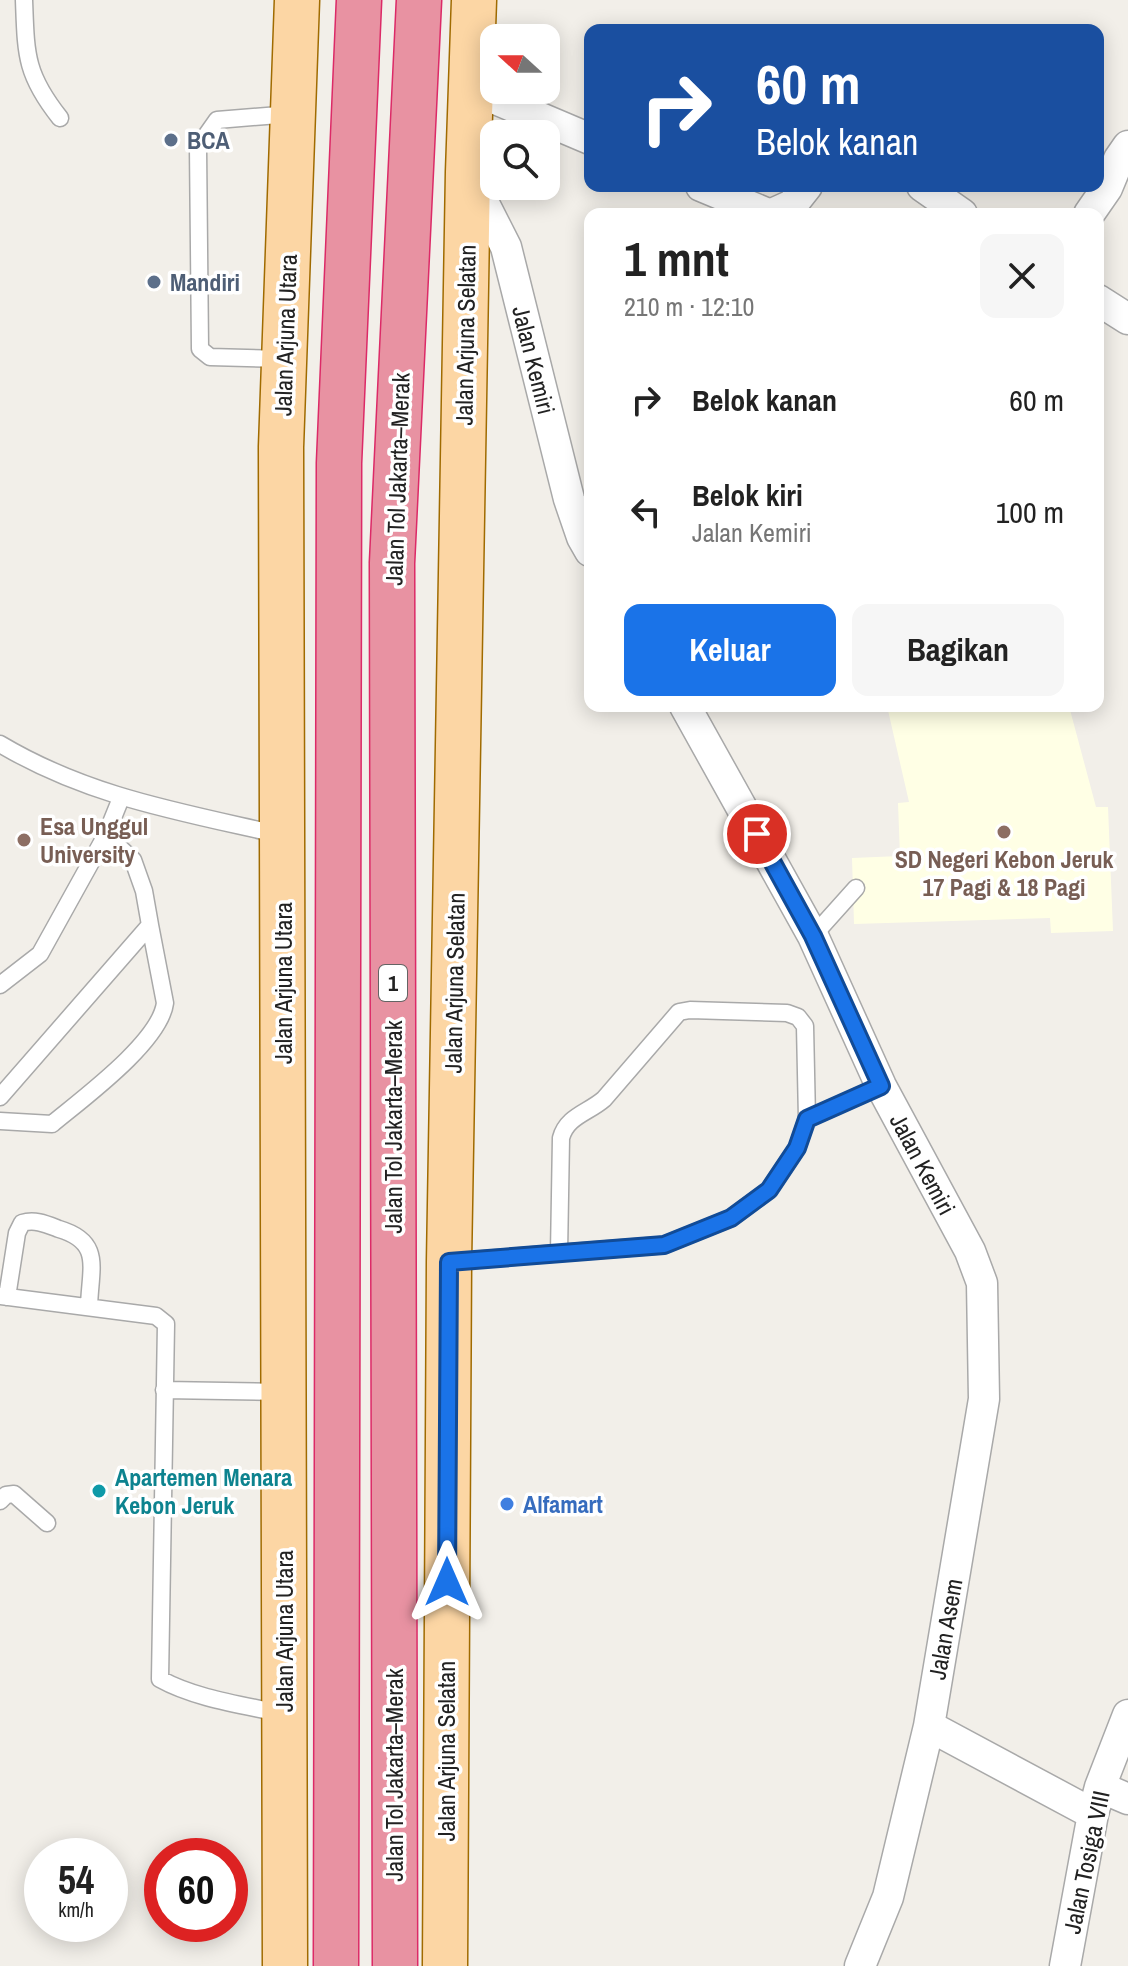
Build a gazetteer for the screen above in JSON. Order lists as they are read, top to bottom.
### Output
{
  "streets": {
    "highway": ["Jalan Tol Jakarta–Merak", "1"],
    "main road": ["Jalan Arjuna Utara", "Jalan Arjuna Selatan"],
    "street": ["Jalan Kemiri", "Jalan Asem", "Jalan Tosiga VIII"]
  },
  "crossings": [
    ["Jalan Arjuna Selatan", "Jalan Kemiri"],
    ["Jalan Kemiri", "Jalan Asem"]
  ],
  "places": [
    "BCA",
    "Mandiri",
    "SD Negeri Kebon Jeruk 17 Pagi & 18 Pagi",
    "Esa Unggul University",
    "Apartemen Menara Kebon Jeruk",
    "Alfamart"
  ],
  "north": "left",
  "page": {
    "turn": ["60 m", "Belok kanan"],
    "heading": ["1 mnt", "210 m · 12:10"],
    "list": [
      {
        "name": "Belok kanan",
        "value": "60 m"
      },
      {
        "name": "Belok kiri",
        "note": "Jalan Kemiri",
        "value": "100 m"
      }
    ],
    "buttons": ["Keluar", "Bagikan"],
    "speed": "54 km/h",
    "limit": "60"
  }
}
